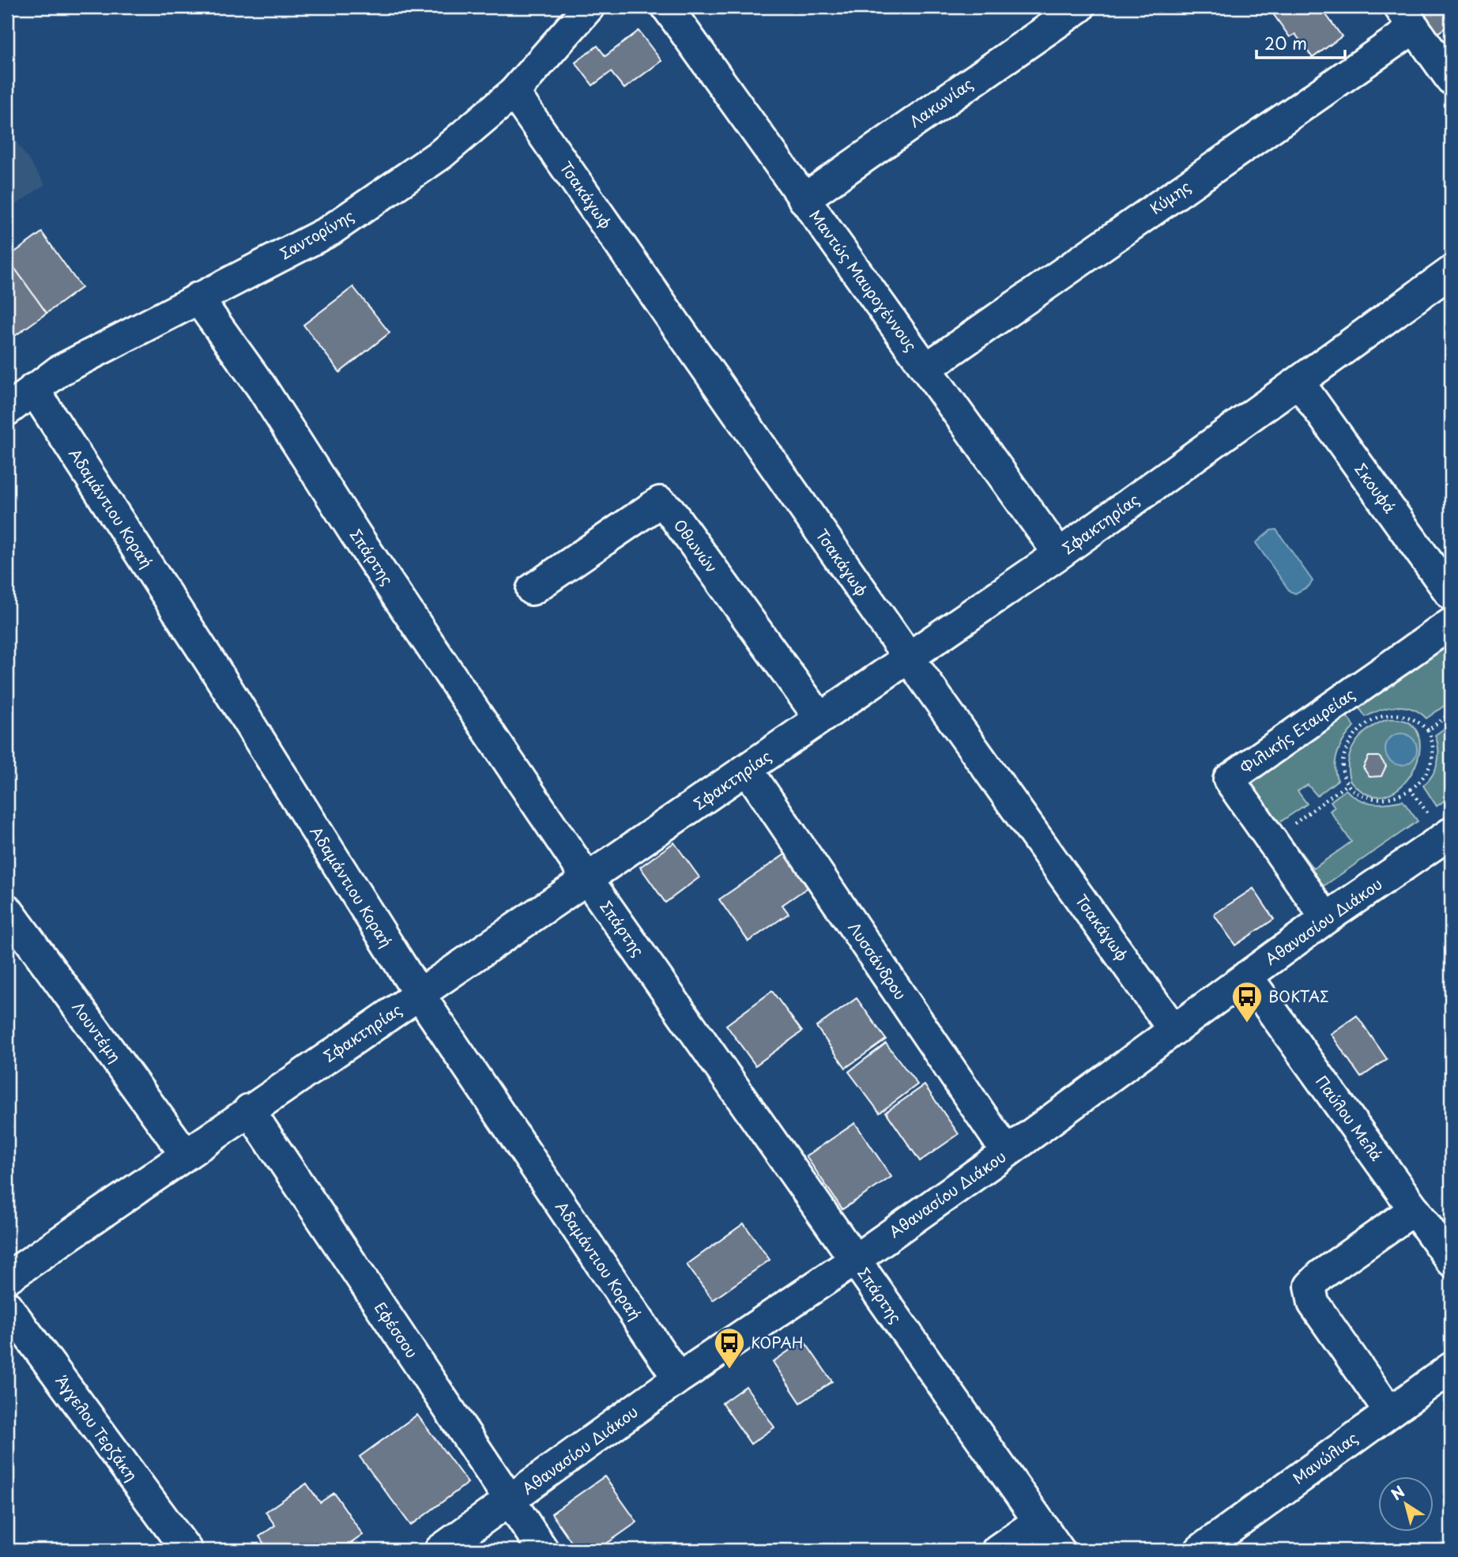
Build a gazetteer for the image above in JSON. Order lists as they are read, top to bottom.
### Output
{
  "streets": {
    "street": [
      "Λακωνίας",
      "Τσακάγωφ",
      "Κύμης",
      "Σαντορίνης",
      "Μαντώς Μαυρογέννους",
      "Σκουφά",
      "Αδαμάντιου Κοραή",
      "Σφακτηρίας",
      "Οθωνών",
      "Σπάρτης",
      "Φιλικής Εταιρείας",
      "Αθανασίου Διάκου",
      "Λυσσάνδρου",
      "Λουντέμη",
      "Παύλου Μελά",
      "Εφέσσου",
      "Άγγελου Τερζάκη",
      "Μανώλιας"
    ]
  },
  "crossings": [
    ["Λακωνίας", "Μαντώς Μαυρογέννους"],
    ["Τσακάγωφ", "Σαντορίνης"],
    ["Τσακάγωφ", "Σφακτηρίας"],
    ["Τσακάγωφ", "Αθανασίου Διάκου"],
    ["Κύμης", "Μαντώς Μαυρογέννους"],
    ["Σαντορίνης", "Αδαμάντιου Κοραή"],
    ["Σαντορίνης", "Σπάρτης"],
    ["Μαντώς Μαυρογέννους", "Σφακτηρίας"],
    ["Σκουφά", "Σφακτηρίας"],
    ["Αδαμάντιου Κοραή", "Σφακτηρίας"],
    ["Αδαμάντιου Κοραή", "Αθανασίου Διάκου"],
    ["Σφακτηρίας", "Οθωνών"],
    ["Σφακτηρίας", "Σπάρτης"],
    ["Σφακτηρίας", "Λυσσάνδρου"],
    ["Σφακτηρίας", "Λουντέμη"],
    ["Σφακτηρίας", "Εφέσσου"],
    ["Σπάρτης", "Αθανασίου Διάκου"],
    ["Φιλικής Εταιρείας", "Αθανασίου Διάκου"],
    ["Αθανασίου Διάκου", "Λυσσάνδρου"],
    ["Αθανασίου Διάκου", "Παύλου Μελά"],
    ["Αθανασίου Διάκου", "Εφέσσου"]
  ],
  "places": {
    "bus stop": ["ΒΟΚΤΑΣ", "ΚΟΡΑΗ"]
  },
  "scale_bar": "20 m",
  "north": "top left"
}
